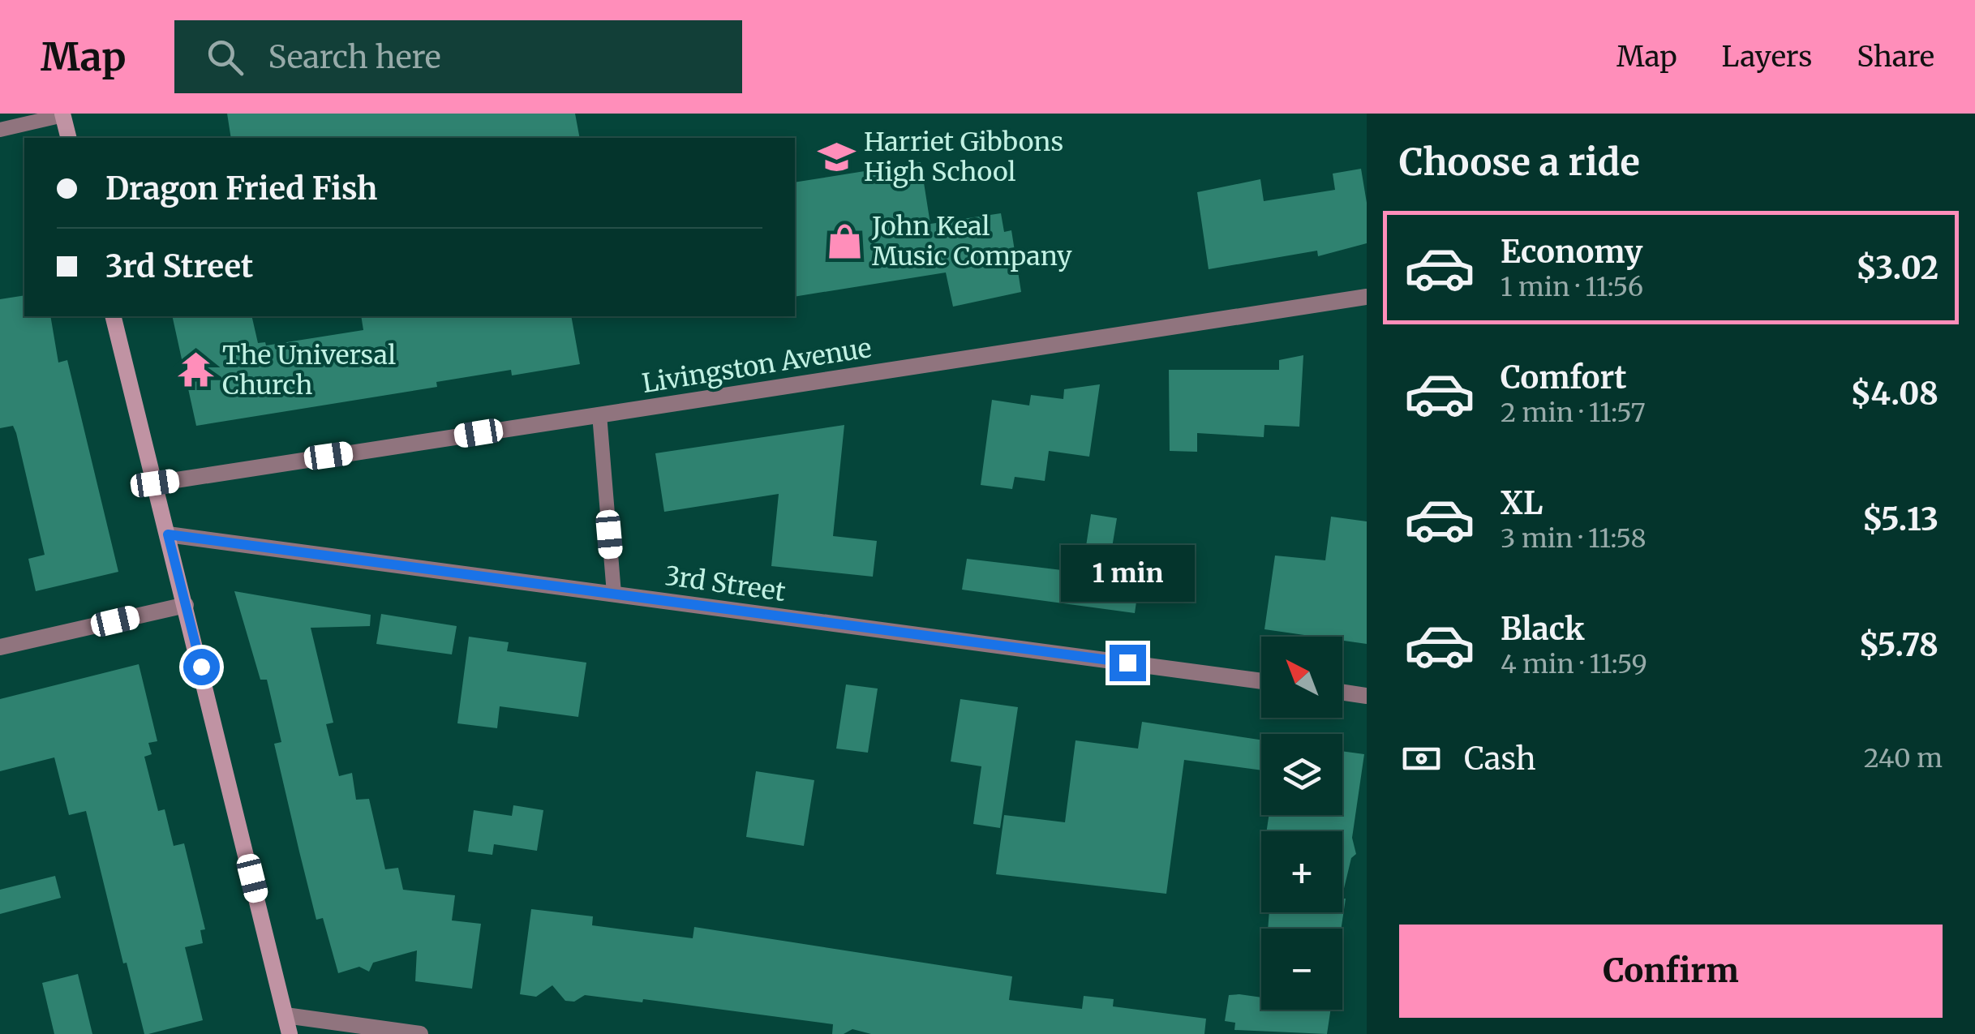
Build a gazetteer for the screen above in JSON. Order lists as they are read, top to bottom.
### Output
{
  "streets": {
    "street": ["Livingston Avenue", "3rd Street"]
  },
  "places": {
    "school or university": ["Harriet Gibbons High School"],
    "shop": ["John Keal Music Company"],
    "temple": ["The Universal Church"]
  },
  "north": "top left",
  "page": {
    "header": "Map",
    "search": "Search here",
    "nav": ["Map", "Layers", "Share"],
    "heading": "Choose a ride",
    "banner": ["Dragon Fried Fish", "3rd Street"],
    "list": [
      {
        "name": "Economy",
        "note": "1 min · 11:56",
        "value": "$3.02"
      },
      {
        "name": "Comfort",
        "note": "2 min · 11:57",
        "value": "$4.08"
      },
      {
        "name": "XL",
        "note": "3 min · 11:58",
        "value": "$5.13"
      },
      {
        "name": "Black",
        "note": "4 min · 11:59",
        "value": "$5.78"
      }
    ],
    "bubble": "1 min",
    "map_buttons": ["+", "−"],
    "pay": ["Cash", "240 m"],
    "buttons": "Confirm"
  }
}
